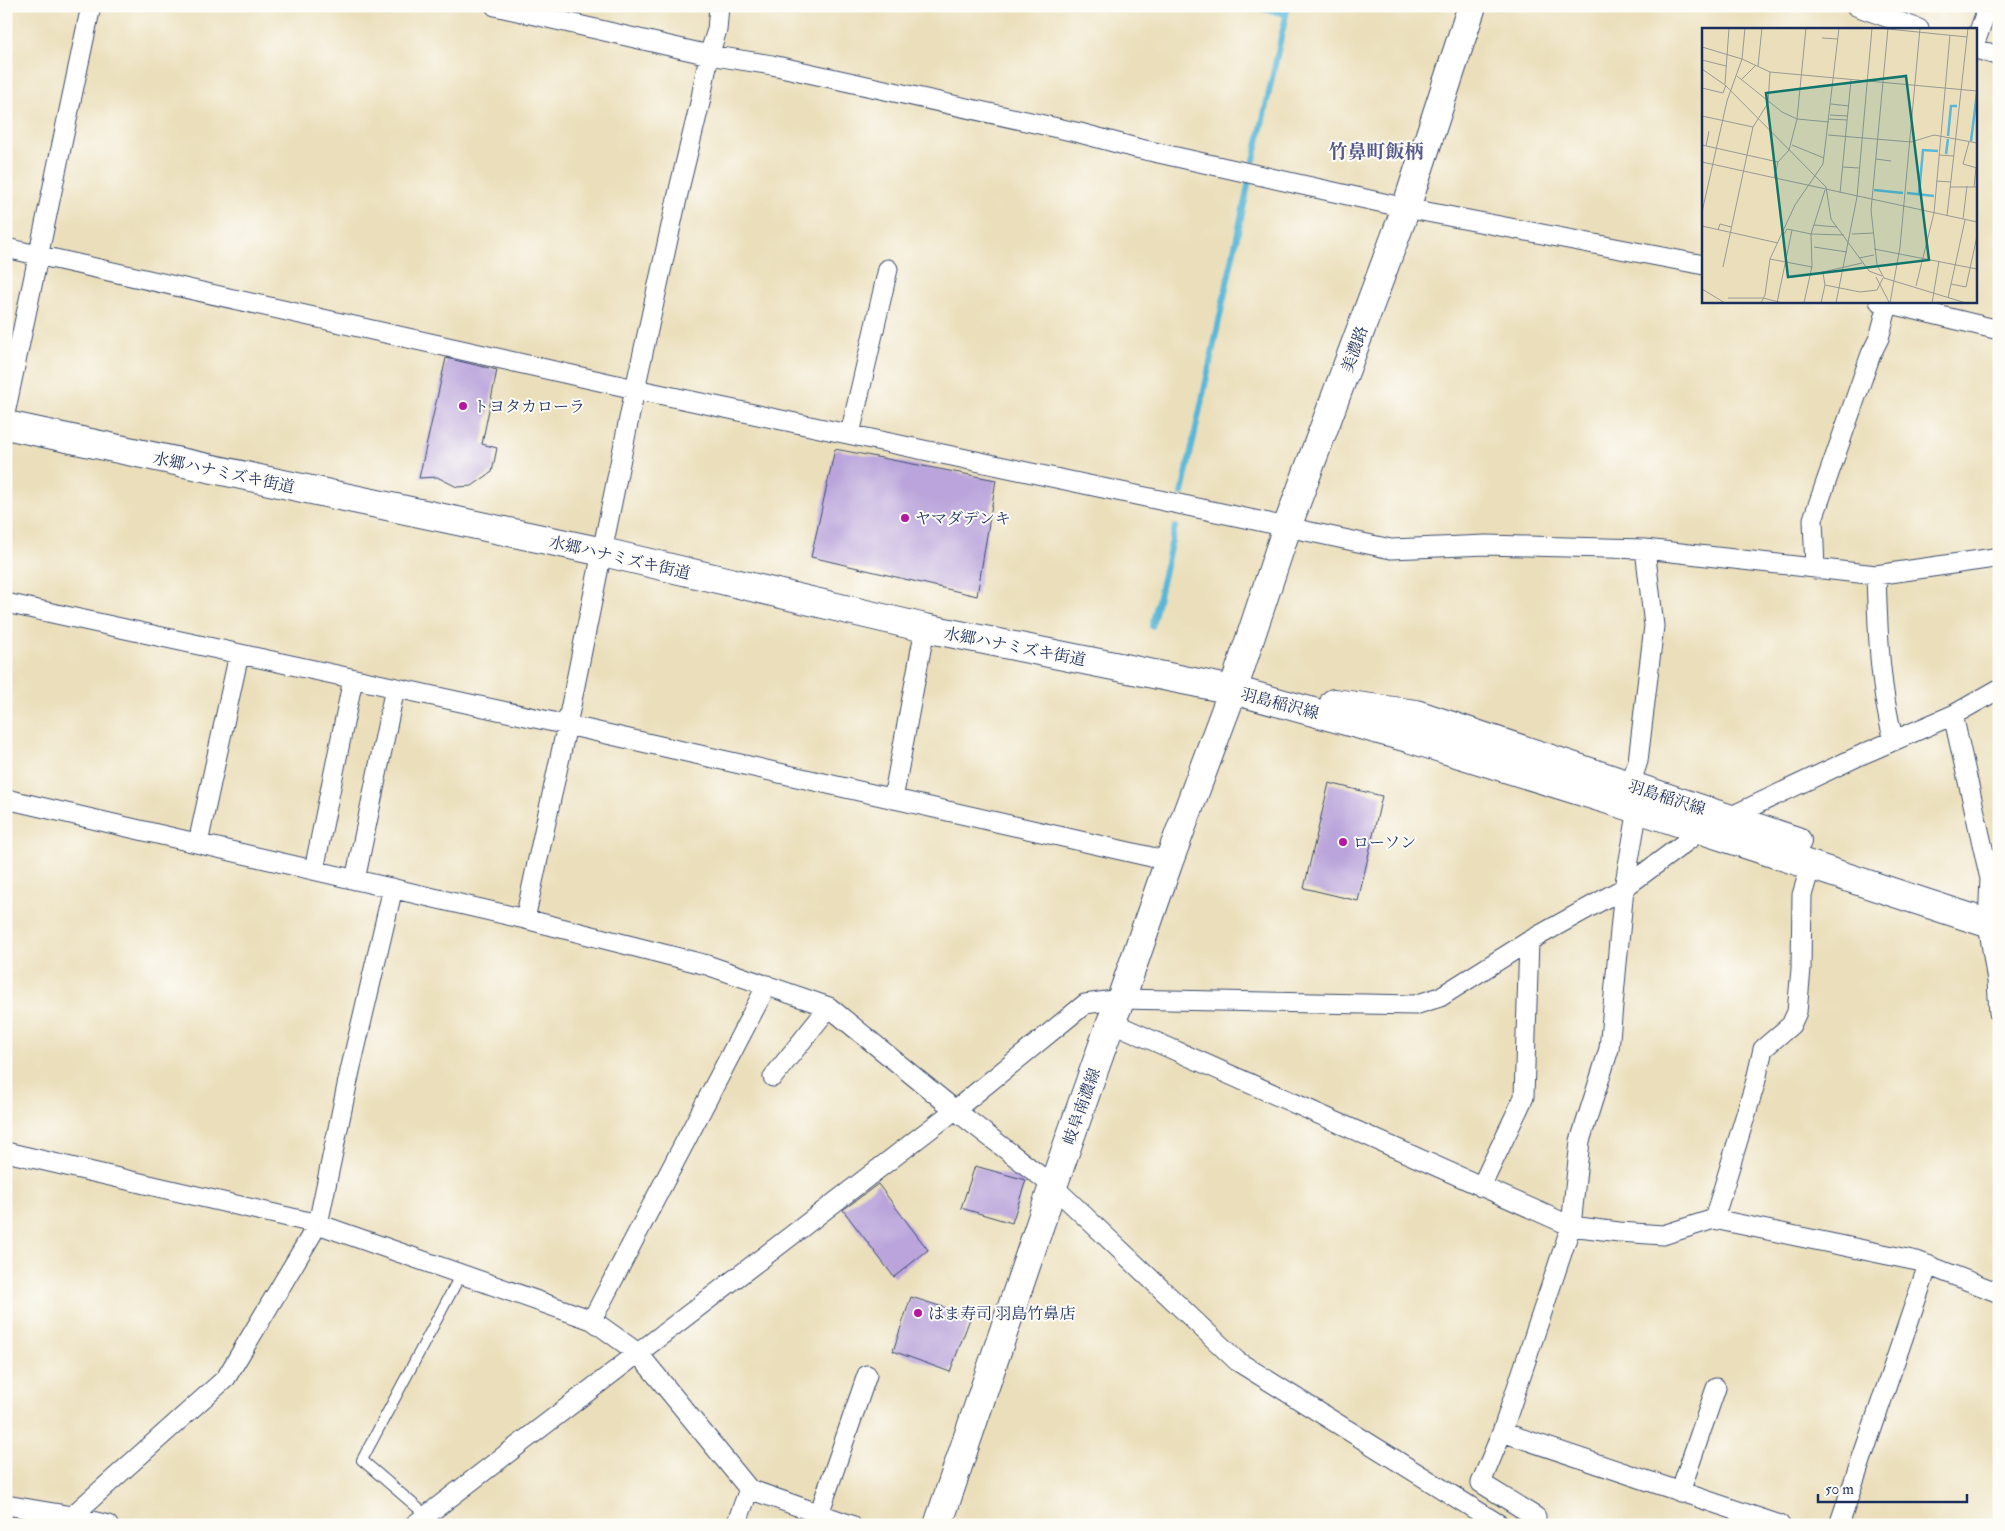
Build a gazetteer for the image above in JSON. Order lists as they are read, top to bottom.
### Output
{
  "streets": {
    "main road": [
      "美濃路",
      "水郷ハナミズキ街道",
      "羽島稲沢線",
      "岐阜南濃線"
    ]
  },
  "crossings": [
    ["美濃路", "水郷ハナミズキ街道"],
    ["美濃路", "羽島稲沢線"],
    ["美濃路", "岐阜南濃線"],
    ["水郷ハナミズキ街道", "羽島稲沢線"],
    ["水郷ハナミズキ街道", "岐阜南濃線"],
    ["羽島稲沢線", "岐阜南濃線"]
  ],
  "districts": ["竹鼻町飯柄"],
  "places": [
    "トヨタカローラ",
    "ヤマダデンキ",
    "ローソン",
    "はま寿司 羽島竹鼻店"
  ],
  "scale_bar": "50 m"
}
